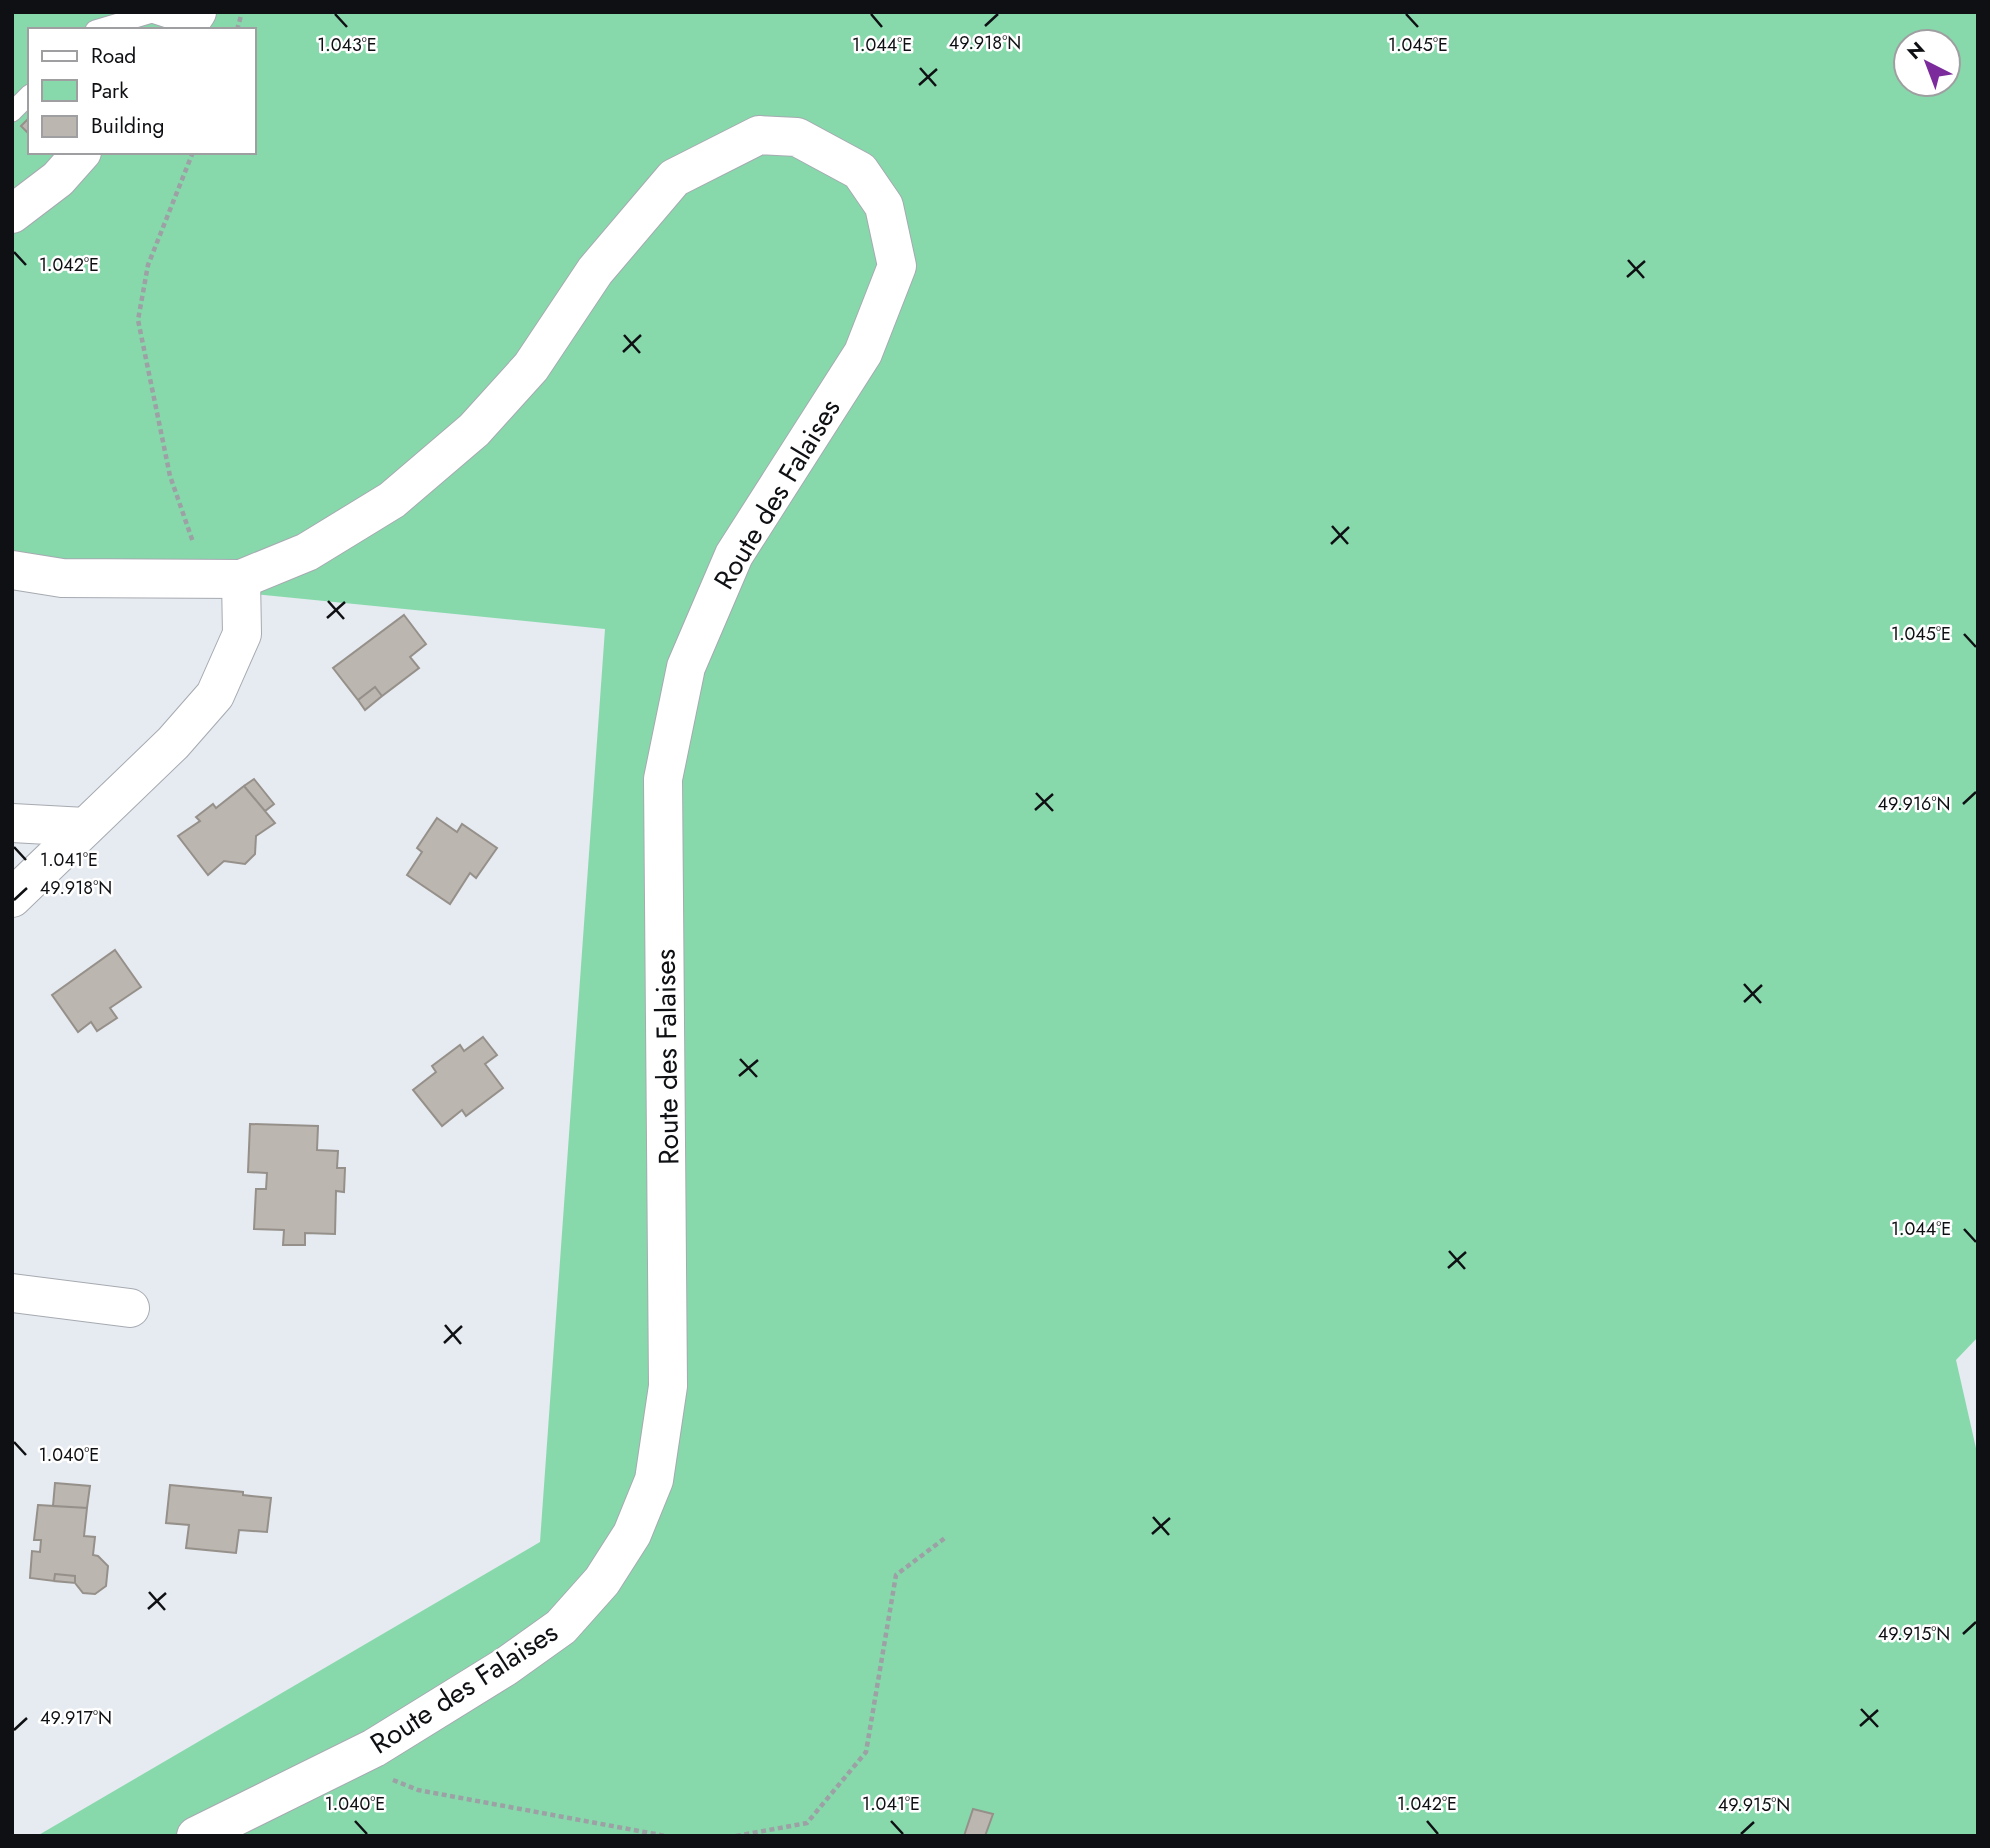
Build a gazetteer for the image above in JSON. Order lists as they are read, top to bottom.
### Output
{
  "streets": {
    "main road": ["Route des Falaises"]
  },
  "legend": ["Road", "Park", "Building"],
  "north": "top left",
  "coordinates": [
    "49.918°N",
    "1.045°E",
    "1.043°E",
    "1.044°E",
    "1.042°E",
    "49.916°N",
    "1.041°E",
    "1.040°E",
    "49.915°N",
    "49.917°N"
  ]
}
